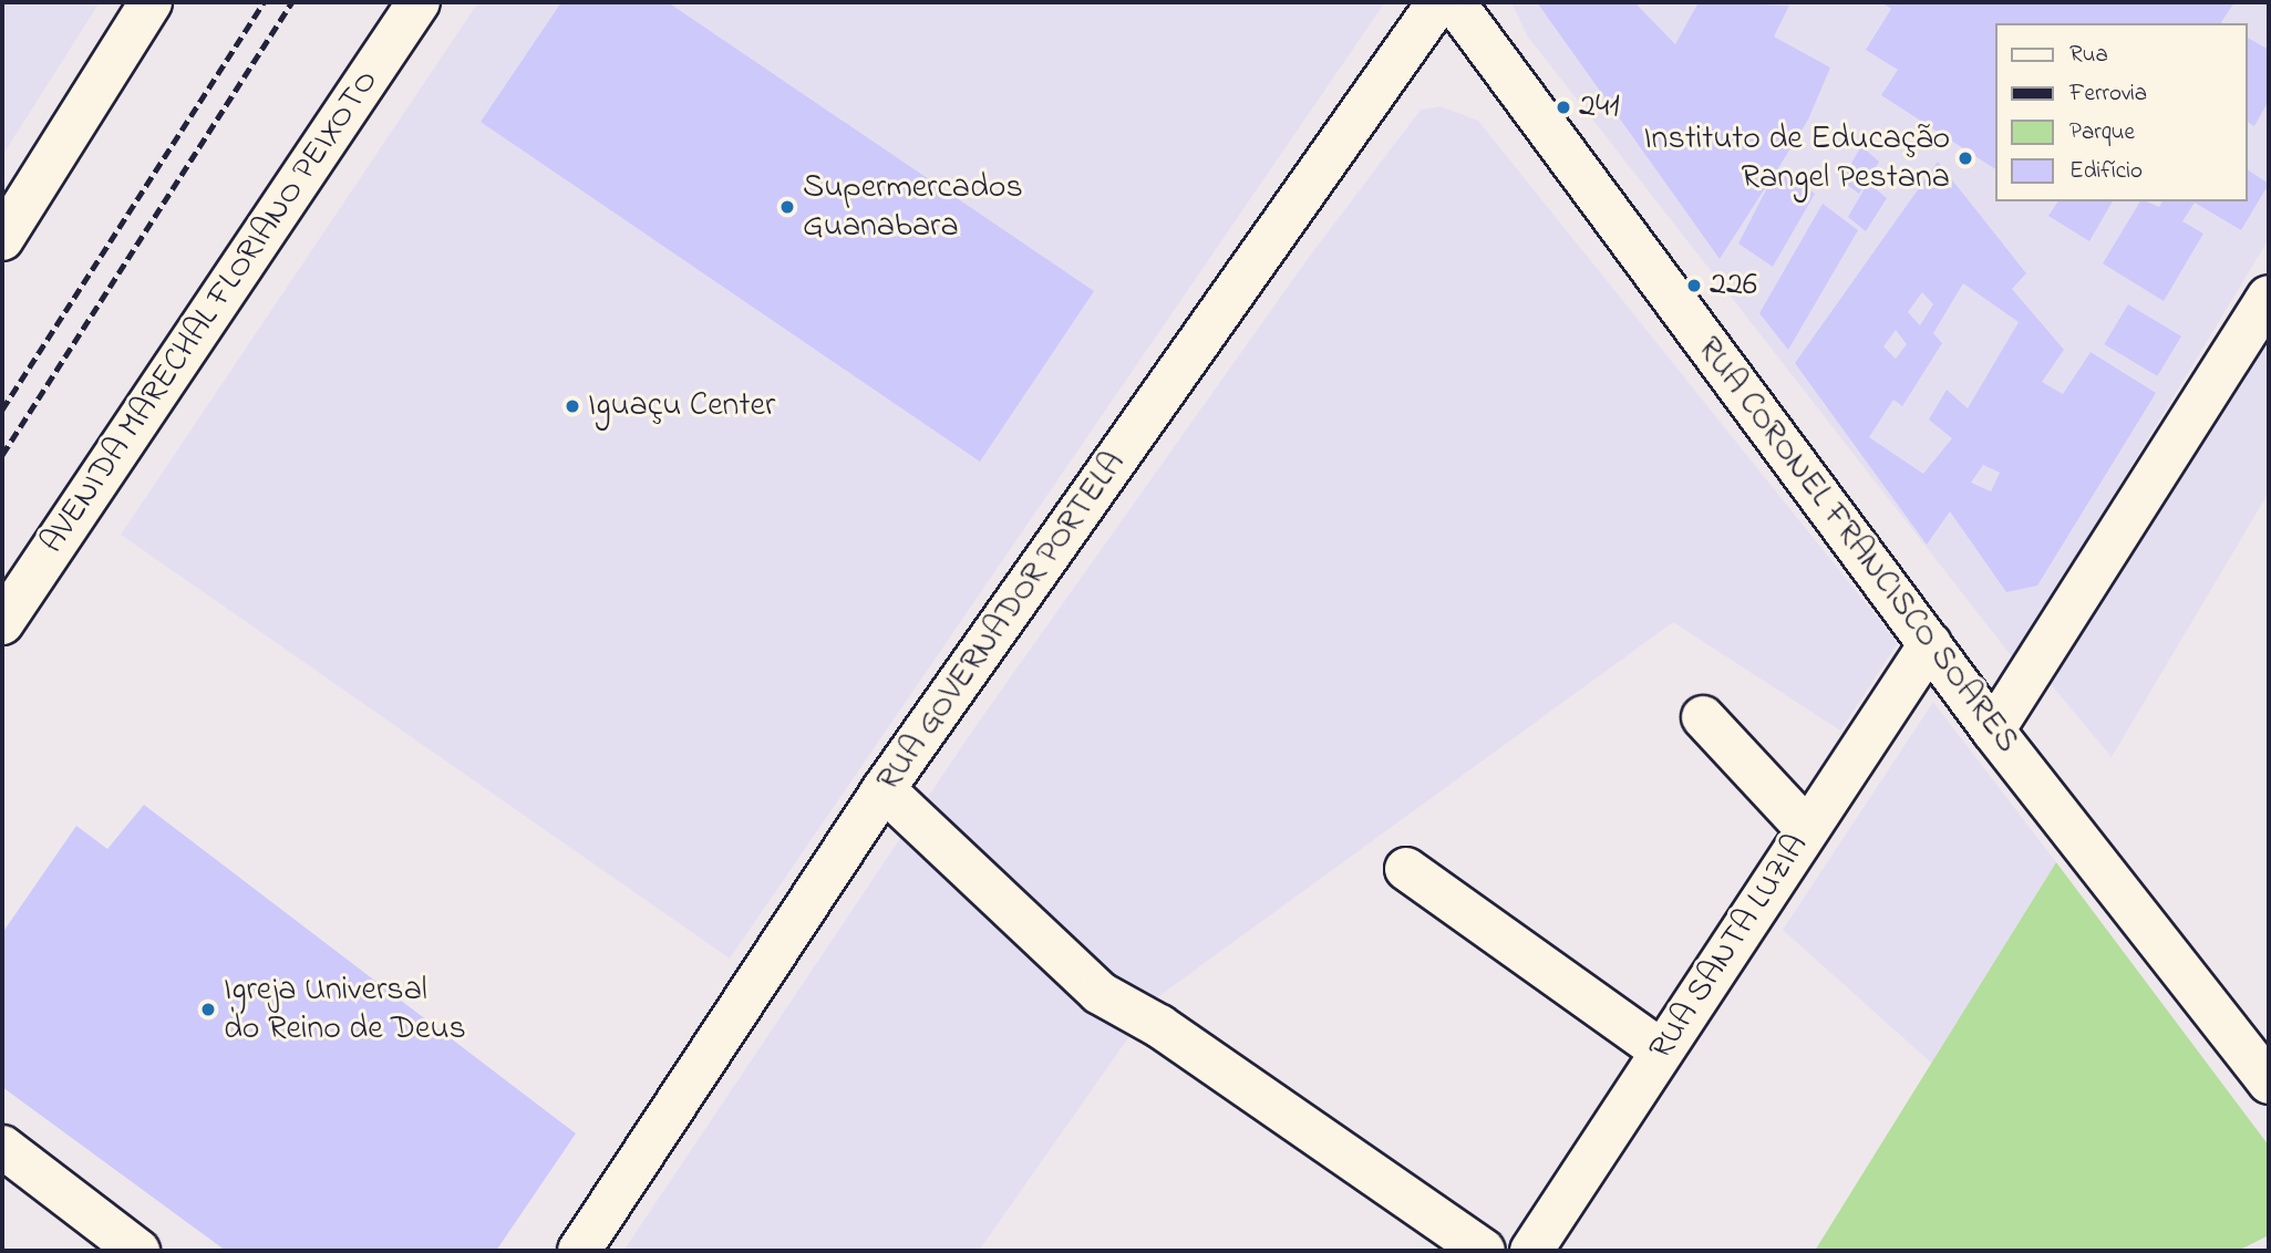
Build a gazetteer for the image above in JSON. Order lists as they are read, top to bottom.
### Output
{
  "streets": {
    "street": [
      "AVENIDA MARECHAL FLORIANO PEIXOTO",
      "RUA CORONEL FRANCISCO SOARES",
      "RUA GOVERNADOR PORTELA",
      "RUA SANTA LUZIA"
    ]
  },
  "crossings": [
    ["RUA CORONEL FRANCISCO SOARES", "RUA SANTA LUZIA"]
  ],
  "places": [
    "241",
    "Instituto de Educação Rangel Pestana",
    "Supermercados Guanabara",
    "226",
    "Iguaçu Center",
    "Igreja Universal do Reino de Deus"
  ],
  "legend": [
    "Rua",
    "Ferrovia",
    "Parque",
    "Edifício"
  ]
}
